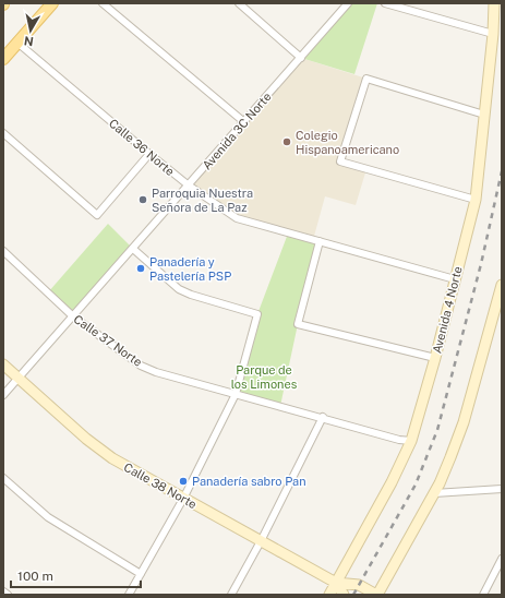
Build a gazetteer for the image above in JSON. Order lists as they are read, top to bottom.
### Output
{
  "streets": {
    "main road": ["Avenida 4 Norte", "Calle 38 Norte"],
    "street": ["Avenida 3C Norte", "Calle 36 Norte", "Calle 37 Norte"]
  },
  "crossings": [
    ["Avenida 3C Norte", "Calle 36 Norte"],
    ["Avenida 3C Norte", "Calle 37 Norte"],
    ["Avenida 3C Norte", "Calle 38 Norte"],
    ["Calle 36 Norte", "Avenida 4 Norte"],
    ["Avenida 4 Norte", "Calle 37 Norte"],
    ["Avenida 4 Norte", "Calle 38 Norte"]
  ],
  "parks": ["Parque de los Limones"],
  "places": [
    "Colegio Hispanoamericano",
    "Parroquia Nuestra Señora de La Paz",
    "Panadería y Pastelería PSP",
    "Panadería sabro Pan"
  ],
  "scale_bar": "100 m",
  "north": "bottom"
}
